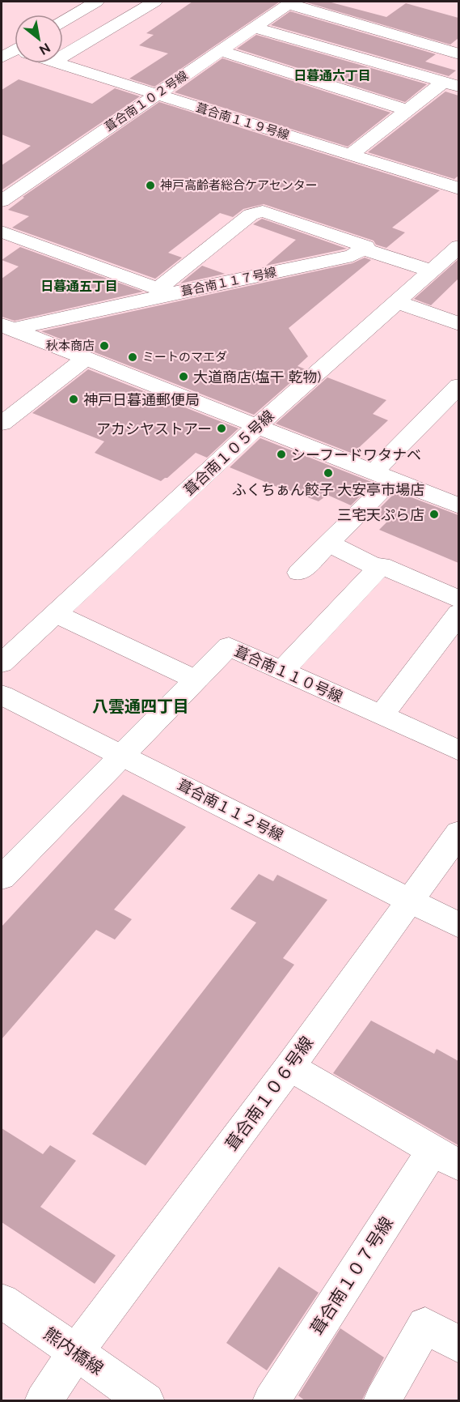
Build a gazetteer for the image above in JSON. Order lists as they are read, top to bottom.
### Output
{
  "streets": {
    "street": [
      "葺合南１０２号線",
      "葺合南１１９号線",
      "葺合南１１７号線",
      "葺合南１０５号線",
      "葺合南１１０号線",
      "葺合南１１２号線",
      "葺合南１０６号線",
      "葺合南１０７号線",
      "熊内橋線"
    ]
  },
  "crossings": [
    ["葺合南１０２号線", "葺合南１１９号線"],
    ["葺合南１１０号線", "葺合南１１２号線"],
    ["葺合南１１２号線", "葺合南１０６号線"],
    ["葺合南１０６号線", "熊内橋線"]
  ],
  "districts": ["日暮通六丁目", "日暮通五丁目", "八雲通四丁目"],
  "places": [
    "神戸高齢者総合ケアセンター",
    "秋本商店",
    "ミートのマエダ",
    "大道商店(塩干 乾物)",
    "神戸日暮通郵便局",
    "アカシヤストアー",
    "シーフードワタナベ",
    "ふくちぁん餃子 大安亭市場店",
    "三宅天ぷら店"
  ],
  "north": "bottom right"
}
